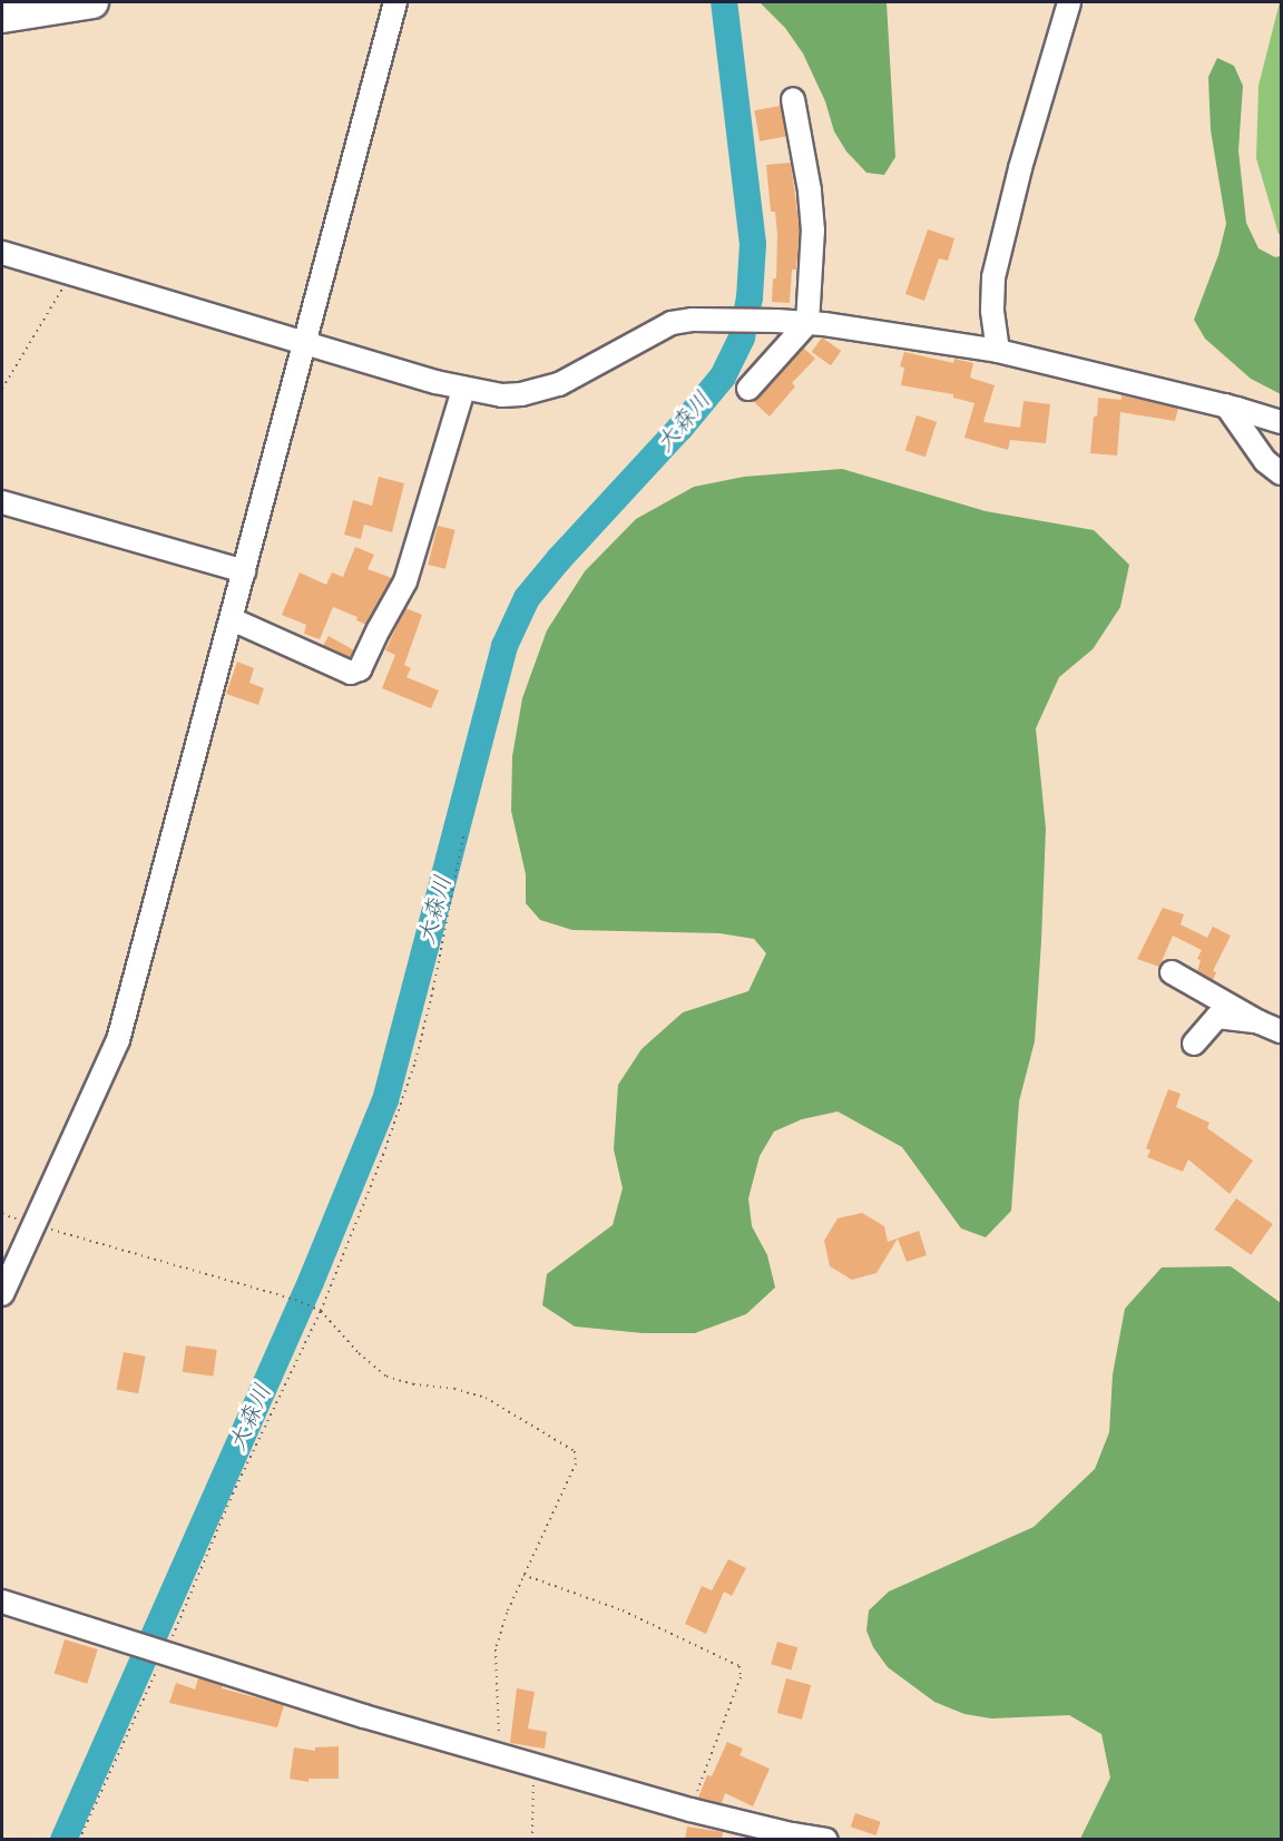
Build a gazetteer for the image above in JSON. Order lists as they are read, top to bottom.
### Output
{
  "water": ["大森川"]
}
